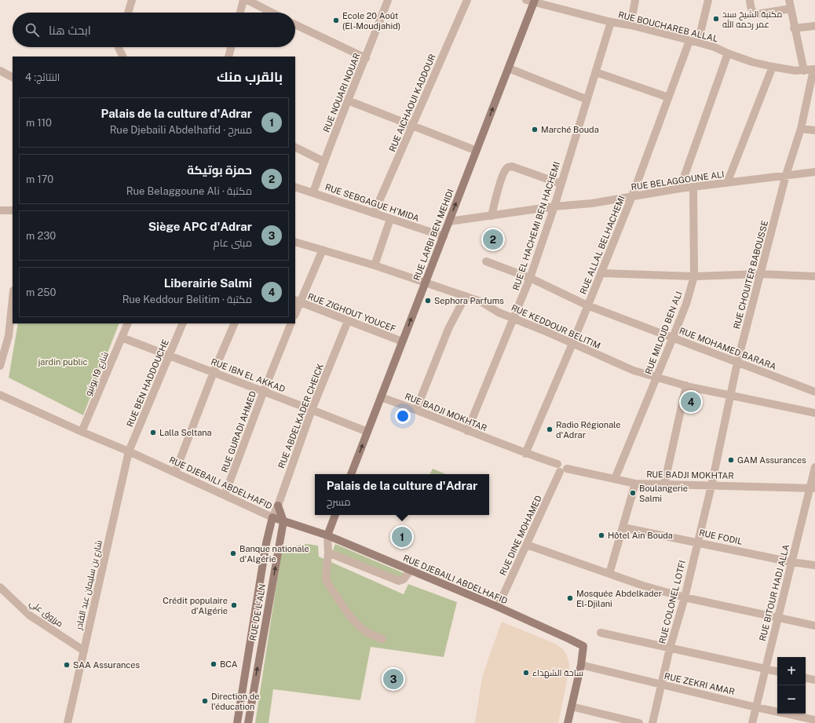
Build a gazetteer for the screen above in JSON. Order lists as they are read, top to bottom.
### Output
{
  "streets": {
    "street": [
      "RUE BOUCHAREB ALLAL",
      "RUE NOUARI NOUAR",
      "RUE AICHAOUI KADDOUR",
      "RUE BELAGGOUNE ALI",
      "RUE SEBGAGUE H'MIDA",
      "RUE EL HACHEMI BEN HACHEMI",
      "RUE LARBI BEN MEHIDI",
      "RUE ALLAL BELHACHEMI",
      "RUE CHOUITER BABOUSSE",
      "RUE ZIGHOUT YOUCEF",
      "RUE KEDDOUR BELITIM",
      "RUE MILOUD BEN ALI",
      "RUE MOHAMED BARARA",
      "شارع 19 يونيو",
      "RUE IBN EL AKKAD",
      "RUE BEN HADDOUCHE",
      "RUE BADJI MOKHTAR",
      "RUE ABDELKADER CHEICK",
      "RUE GURADI AHMED",
      "RUE DJEBAILI ABDELHAFID",
      "RUE DINE MOHAMED",
      "RUE FODIL",
      "شارع بن سليمان عبد القادر",
      "RUE BITOUR HADJ ALLA",
      "RUE COLONEL LOTFI",
      "RUE DE L'ALN",
      "مرزوق علي",
      "RUE ZEKRI AMAR"
    ]
  },
  "crossings": [
    ["RUE BOUCHAREB ALLAL", "RUE EL HACHEMI BEN HACHEMI"],
    ["RUE BOUCHAREB ALLAL", "RUE LARBI BEN MEHIDI"],
    ["RUE BOUCHAREB ALLAL", "RUE ALLAL BELHACHEMI"],
    ["RUE BOUCHAREB ALLAL", "RUE CHOUITER BABOUSSE"],
    ["RUE NOUARI NOUAR", "RUE SEBGAGUE H'MIDA"],
    ["RUE AICHAOUI KADDOUR", "RUE SEBGAGUE H'MIDA"],
    ["RUE BELAGGOUNE ALI", "RUE EL HACHEMI BEN HACHEMI"],
    ["RUE BELAGGOUNE ALI", "RUE LARBI BEN MEHIDI"],
    ["RUE BELAGGOUNE ALI", "RUE ALLAL BELHACHEMI"],
    ["RUE BELAGGOUNE ALI", "RUE CHOUITER BABOUSSE"],
    ["RUE BELAGGOUNE ALI", "RUE MILOUD BEN ALI"],
    ["RUE SEBGAGUE H'MIDA", "RUE LARBI BEN MEHIDI"],
    ["RUE EL HACHEMI BEN HACHEMI", "RUE KEDDOUR BELITIM"],
    ["RUE EL HACHEMI BEN HACHEMI", "RUE MOHAMED BARARA"],
    ["RUE EL HACHEMI BEN HACHEMI", "RUE BADJI MOKHTAR"],
    ["RUE LARBI BEN MEHIDI", "RUE ZIGHOUT YOUCEF"],
    ["RUE LARBI BEN MEHIDI", "RUE KEDDOUR BELITIM"],
    ["RUE LARBI BEN MEHIDI", "RUE IBN EL AKKAD"],
    ["RUE LARBI BEN MEHIDI", "RUE BADJI MOKHTAR"],
    ["RUE ALLAL BELHACHEMI", "RUE KEDDOUR BELITIM"],
    ["RUE ALLAL BELHACHEMI", "RUE MOHAMED BARARA"],
    ["RUE ALLAL BELHACHEMI", "RUE BADJI MOKHTAR"],
    ["RUE CHOUITER BABOUSSE", "RUE KEDDOUR BELITIM"],
    ["RUE CHOUITER BABOUSSE", "RUE MOHAMED BARARA"],
    ["RUE CHOUITER BABOUSSE", "RUE BADJI MOKHTAR"],
    ["RUE CHOUITER BABOUSSE", "RUE COLONEL LOTFI"],
    ["RUE ZIGHOUT YOUCEF", "RUE ABDELKADER CHEICK"],
    ["RUE KEDDOUR BELITIM", "RUE MILOUD BEN ALI"],
    ["RUE MILOUD BEN ALI", "RUE MOHAMED BARARA"],
    ["RUE MILOUD BEN ALI", "RUE BADJI MOKHTAR"],
    ["شارع 19 يونيو", "RUE IBN EL AKKAD"],
    ["شارع 19 يونيو", "RUE DJEBAILI ABDELHAFID"],
    ["RUE IBN EL AKKAD", "RUE BEN HADDOUCHE"],
    ["RUE IBN EL AKKAD", "RUE ABDELKADER CHEICK"],
    ["RUE IBN EL AKKAD", "RUE GURADI AHMED"],
    ["RUE BEN HADDOUCHE", "RUE DJEBAILI ABDELHAFID"],
    ["RUE BEN HADDOUCHE", "شارع بن سليمان عبد القادر"],
    ["RUE BADJI MOKHTAR", "RUE DINE MOHAMED"],
    ["RUE BADJI MOKHTAR", "RUE BITOUR HADJ ALLA"],
    ["RUE BADJI MOKHTAR", "RUE COLONEL LOTFI"],
    ["RUE ABDELKADER CHEICK", "RUE DJEBAILI ABDELHAFID"],
    ["RUE ABDELKADER CHEICK", "RUE DE L'ALN"],
    ["RUE GURADI AHMED", "RUE DJEBAILI ABDELHAFID"],
    ["RUE DJEBAILI ABDELHAFID", "RUE DINE MOHAMED"],
    ["RUE DJEBAILI ABDELHAFID", "شارع بن سليمان عبد القادر"],
    ["RUE DJEBAILI ABDELHAFID", "RUE DE L'ALN"],
    ["RUE DJEBAILI ABDELHAFID", "RUE ZEKRI AMAR"],
    ["RUE FODIL", "RUE BITOUR HADJ ALLA"],
    ["RUE FODIL", "RUE COLONEL LOTFI"],
    ["شارع بن سليمان عبد القادر", "مرزوق علي"],
    ["RUE BITOUR HADJ ALLA", "RUE ZEKRI AMAR"],
    ["RUE COLONEL LOTFI", "RUE ZEKRI AMAR"]
  ],
  "one_way": ["RUE LARBI BEN MEHIDI"],
  "parks": ["jardin public"],
  "places": [
    "مكتبة الشيخ سيد عمر رحمه الله",
    "Ecole 20 Août (El-Moudjahid)",
    "Marché Bouda",
    "Sephora Parfums",
    "Radio Régionale d'Adrar",
    "Lalla Seltana",
    "GAM Assurances",
    "Boulangerie Salmi",
    "Hôtel Ain Bouda",
    "Banque nationale d'Algérie",
    "Mosquée Abdelkader El-Djilani",
    "Crédit populaire d'Algérie",
    "BCA",
    "SAA Assurances",
    "ساحة الشهداء",
    "Direction de l'éducation"
  ],
  "page": {
    "search": "ابحث هنا",
    "heading": ["بالقرب منك", "النتائج: 4"],
    "list": [
      {
        "mark": "1",
        "name": "Palais de la culture d'Adrar",
        "note": "مسرح · Rue Djebaili Abdelhafid",
        "value": "110 m"
      },
      {
        "mark": "2",
        "name": "حمزة بوتيكة",
        "note": "مكتبة · Rue Belaggoune Ali",
        "value": "170 m"
      },
      {
        "mark": "3",
        "name": "Siège APC d'Adrar",
        "note": "مبنى عام",
        "value": "230 m"
      },
      {
        "mark": "4",
        "name": "Liberairie Salmi",
        "note": "مكتبة · Rue Keddour Belitim",
        "value": "250 m"
      }
    ],
    "pins": [
      "2",
      "4",
      "1",
      "3"
    ],
    "popup": ["Palais de la culture d'Adrar", "مسرح"],
    "map_buttons": ["+", "−"]
  }
}
